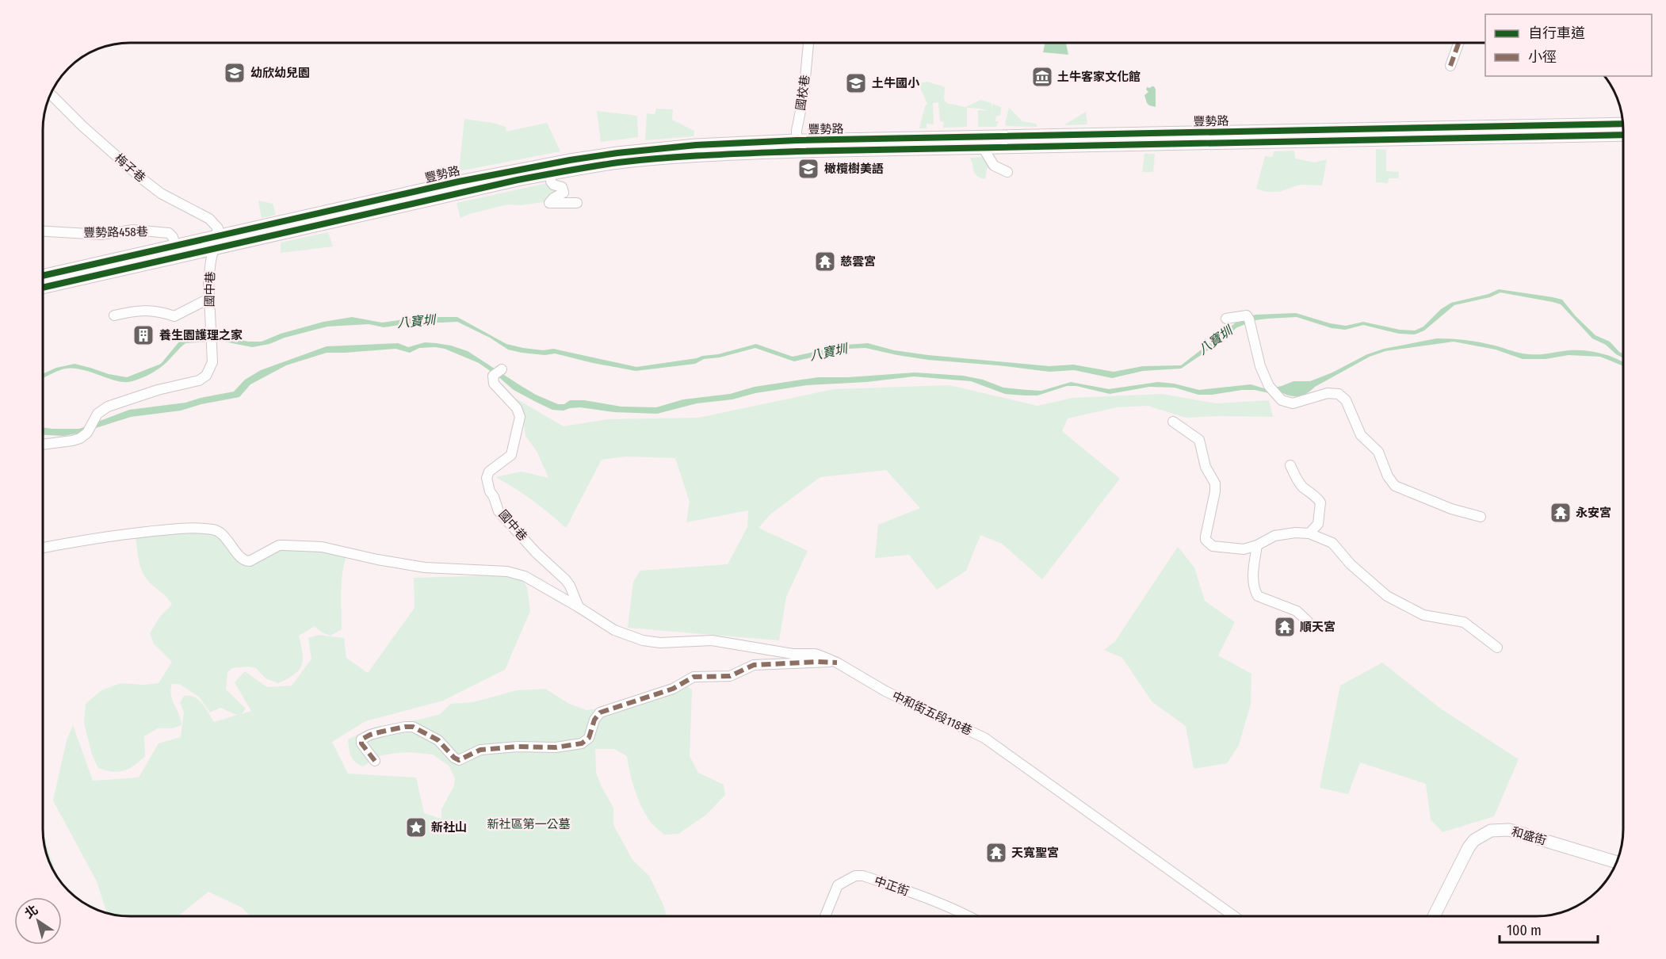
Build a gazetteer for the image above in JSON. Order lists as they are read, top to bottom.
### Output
{
  "streets": {
    "main road": ["豐勢路", "和盛街"],
    "street": [
      "國校巷",
      "梅子巷",
      "豐勢路458巷",
      "國中巷",
      "中和街五段118巷",
      "中正街"
    ]
  },
  "crossings": [
    ["國校巷", "豐勢路"],
    ["豐勢路", "梅子巷"],
    ["豐勢路", "豐勢路458巷"],
    ["豐勢路", "國中巷"],
    ["梅子巷", "國中巷"],
    ["國中巷", "中和街五段118巷"]
  ],
  "water": ["八寶圳"],
  "parks": ["新社區第一公墓"],
  "places": {
    "school or university": ["幼欣幼兒園", "土牛國小", "橄欖樹美語"],
    "museum": ["土牛客家文化館"],
    "temple": [
      "慈雲宮",
      "永安宮",
      "順天宮",
      "天寬聖宮"
    ],
    "building": ["養生園護理之家"],
    "place": ["新社山"]
  },
  "legend": ["自行車道", "小徑"],
  "scale_bar": "100 m",
  "north": "top left"
}
